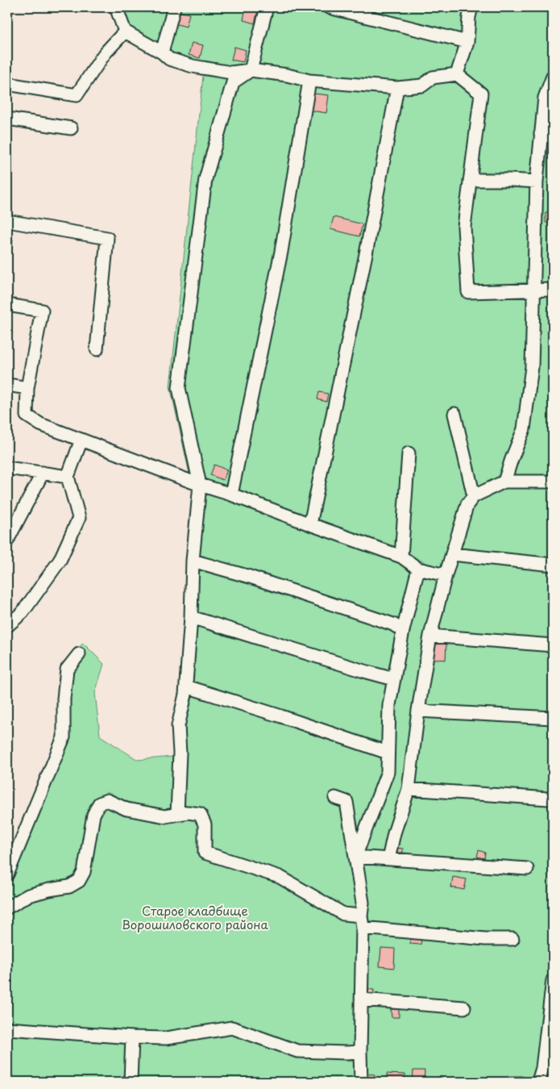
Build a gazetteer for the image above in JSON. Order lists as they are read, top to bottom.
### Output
{
  "parks": ["Старое кладбище Ворошиловского района"]
}
